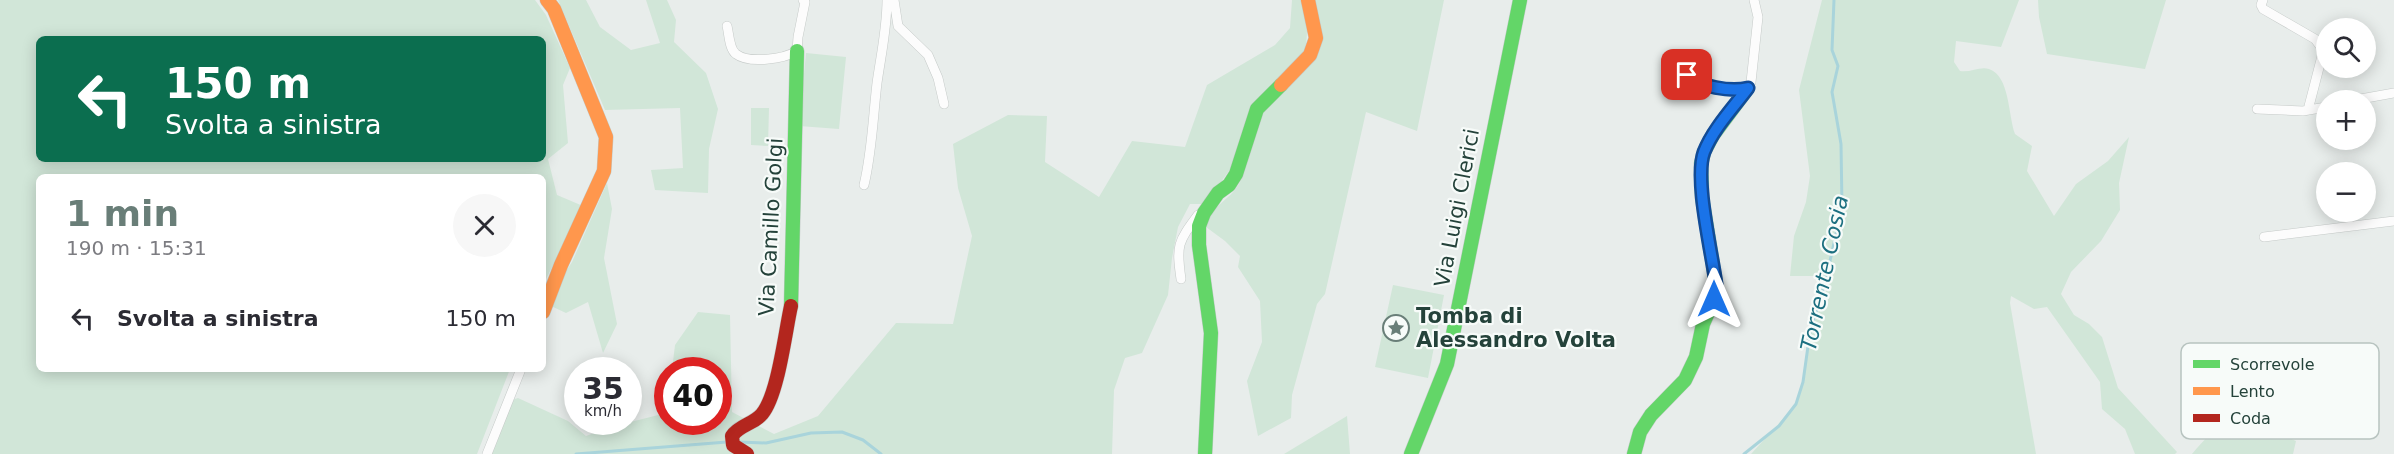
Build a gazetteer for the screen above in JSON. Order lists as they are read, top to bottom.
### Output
{
  "streets": {
    "street": ["Via Luigi Clerici", "Via Camillo Golgi"]
  },
  "water": ["Torrente Cosia"],
  "places": {
    "place": ["Tomba di Alessandro Volta"]
  },
  "legend": ["Scorrevole", "Lento", "Coda"],
  "page": {
    "map_buttons": ["+", "−"],
    "turn": ["150 m", "Svolta a sinistra"],
    "heading": ["1 min", "190 m · 15:31"],
    "list": [
      {
        "name": "Svolta a sinistra",
        "value": "150 m"
      }
    ],
    "speed": "35 km/h",
    "limit": "40"
  }
}
